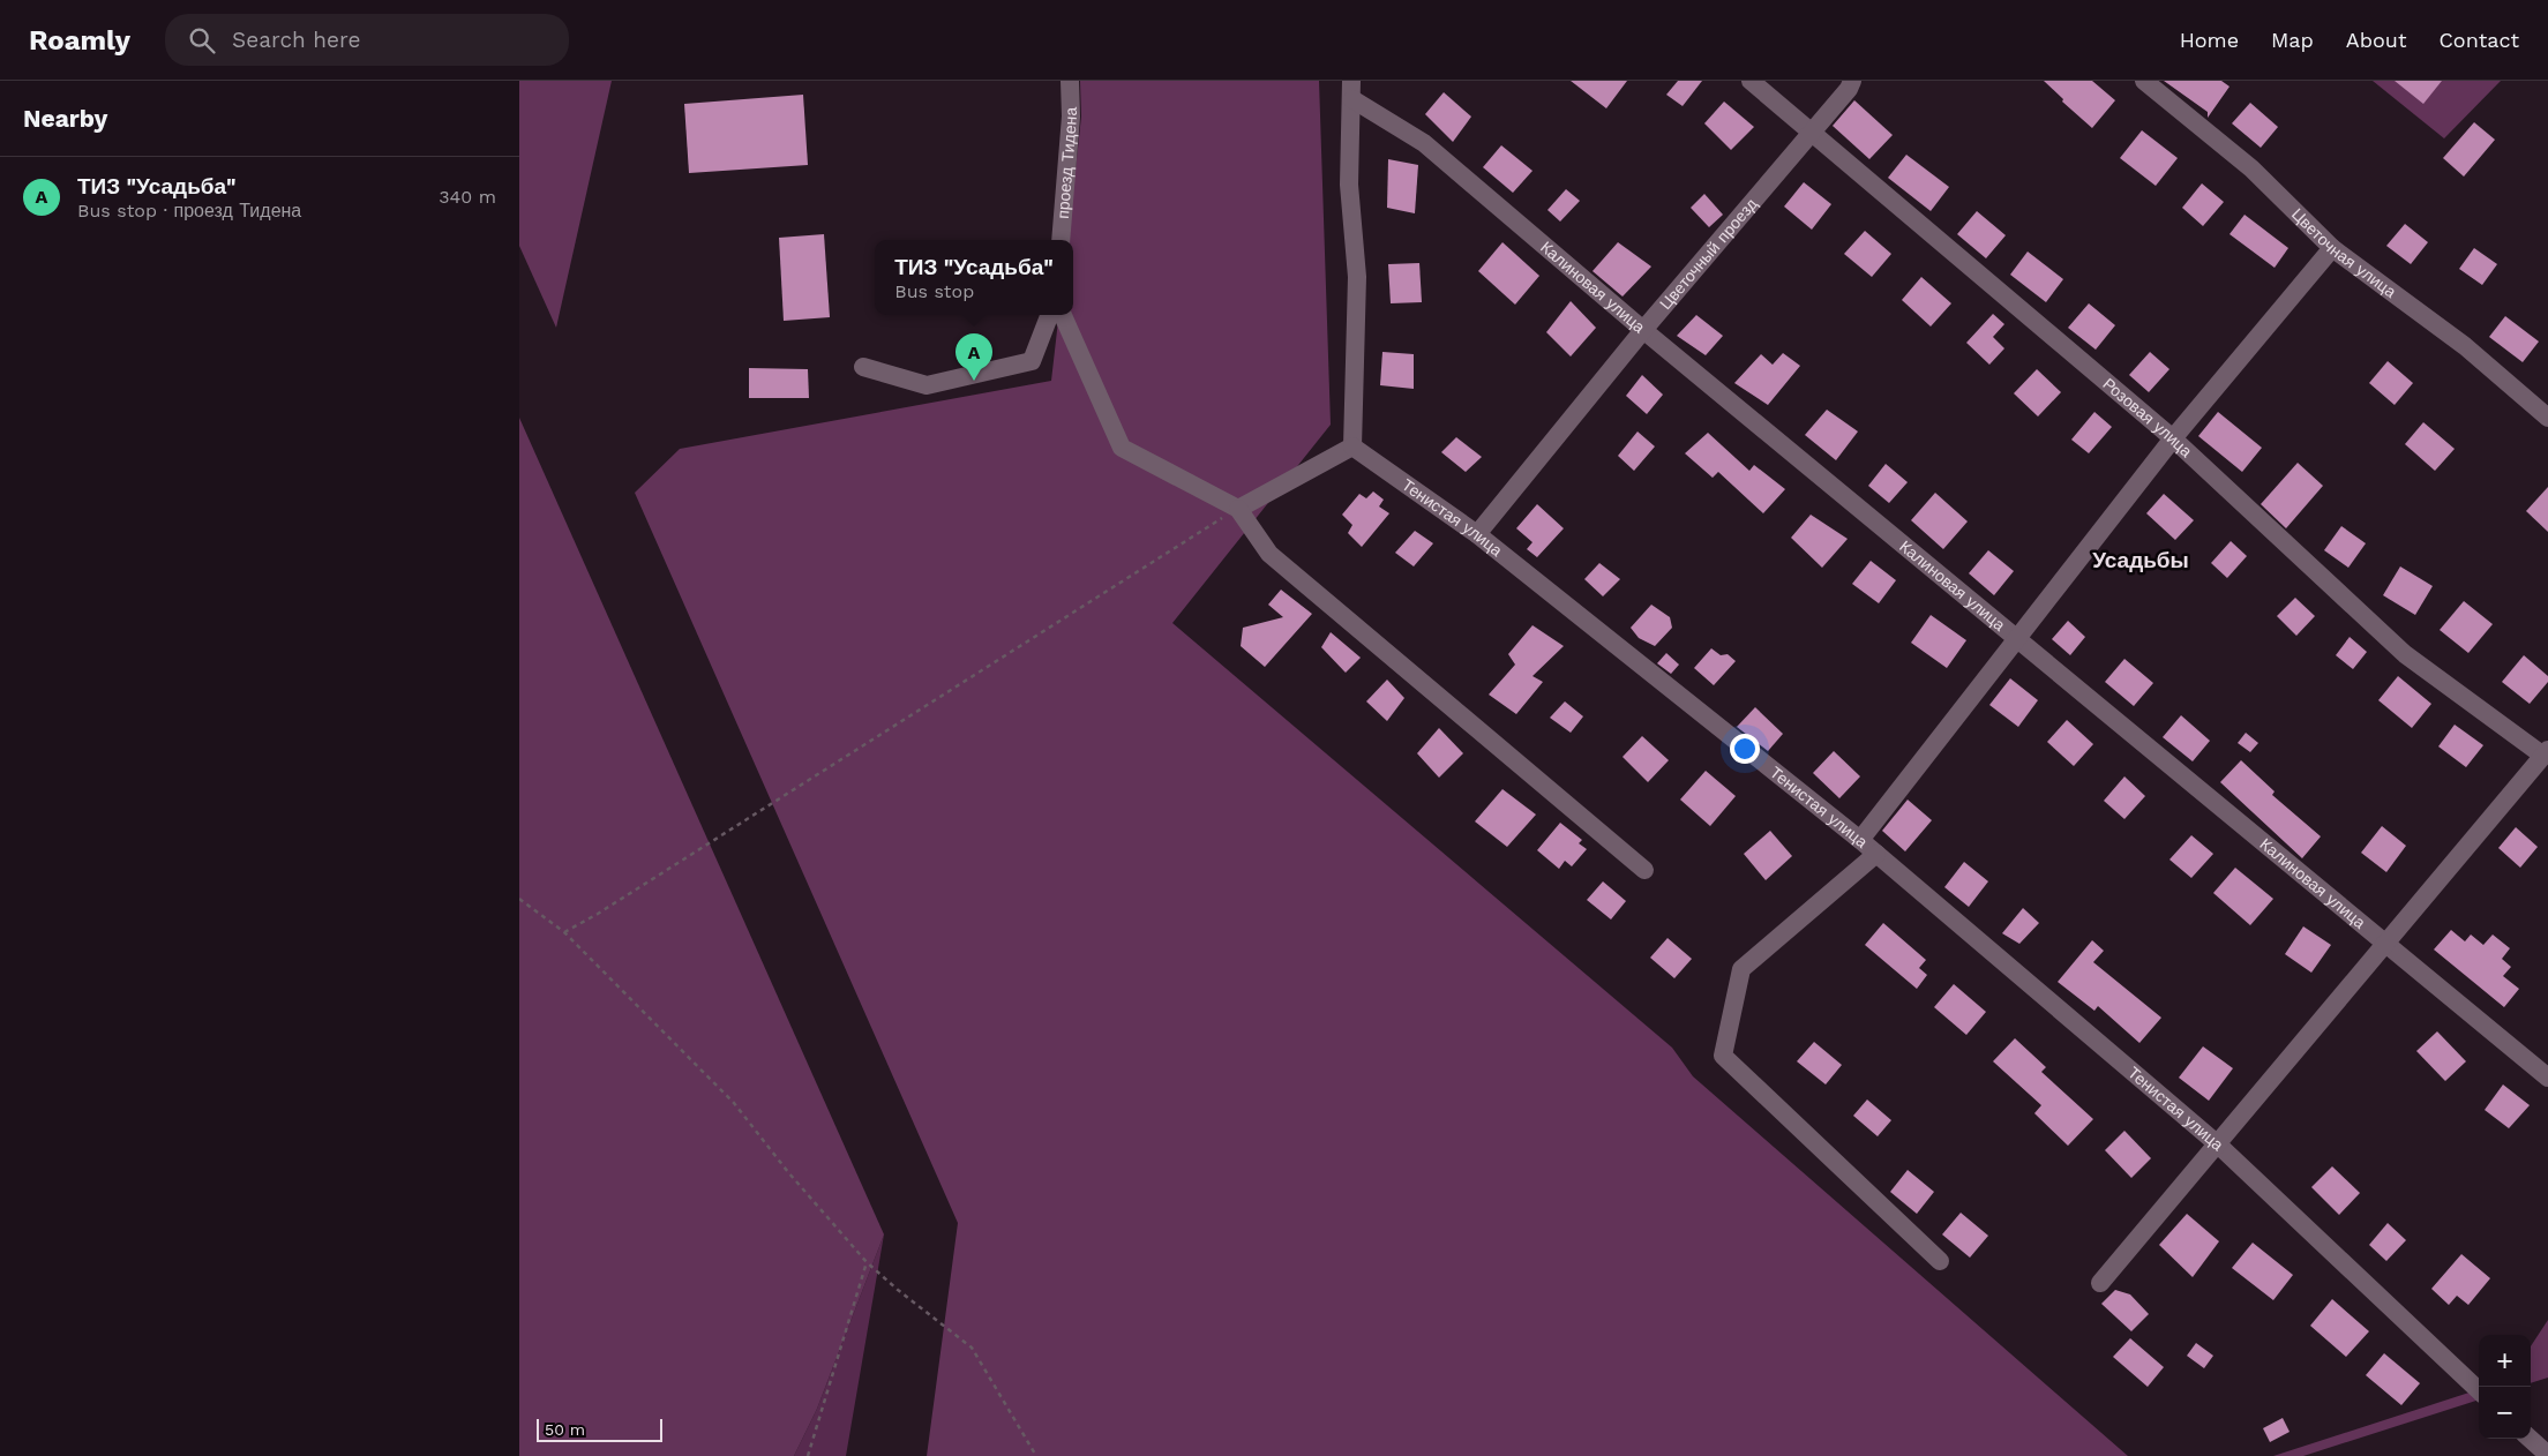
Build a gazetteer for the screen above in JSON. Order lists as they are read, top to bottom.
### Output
{
  "streets": {
    "street": [
      "проезд Тидена",
      "Цветочная улица",
      "Цветочный проезд",
      "Калиновая улица",
      "Розовая улица",
      "Тенистая улица"
    ]
  },
  "crossings": [
    ["Цветочный проезд", "Калиновая улица"],
    ["Цветочный проезд", "Розовая улица"],
    ["Цветочный проезд", "Тенистая улица"]
  ],
  "districts": ["Усадьбы"],
  "scale_bar": "50 m",
  "page": {
    "header": "Roamly",
    "search": "Search here",
    "nav": [
      "Home",
      "Map",
      "About",
      "Contact"
    ],
    "heading": "Nearby",
    "list": [
      {
        "mark": "A",
        "name": "ТИЗ \"Усадьба\"",
        "note": "Bus stop · проезд Тидена",
        "value": "340 m"
      }
    ],
    "popup": ["ТИЗ \"Усадьба\"", "Bus stop"],
    "pins": "A",
    "map_buttons": ["+", "−"],
    "scale": "50 m"
  }
}
